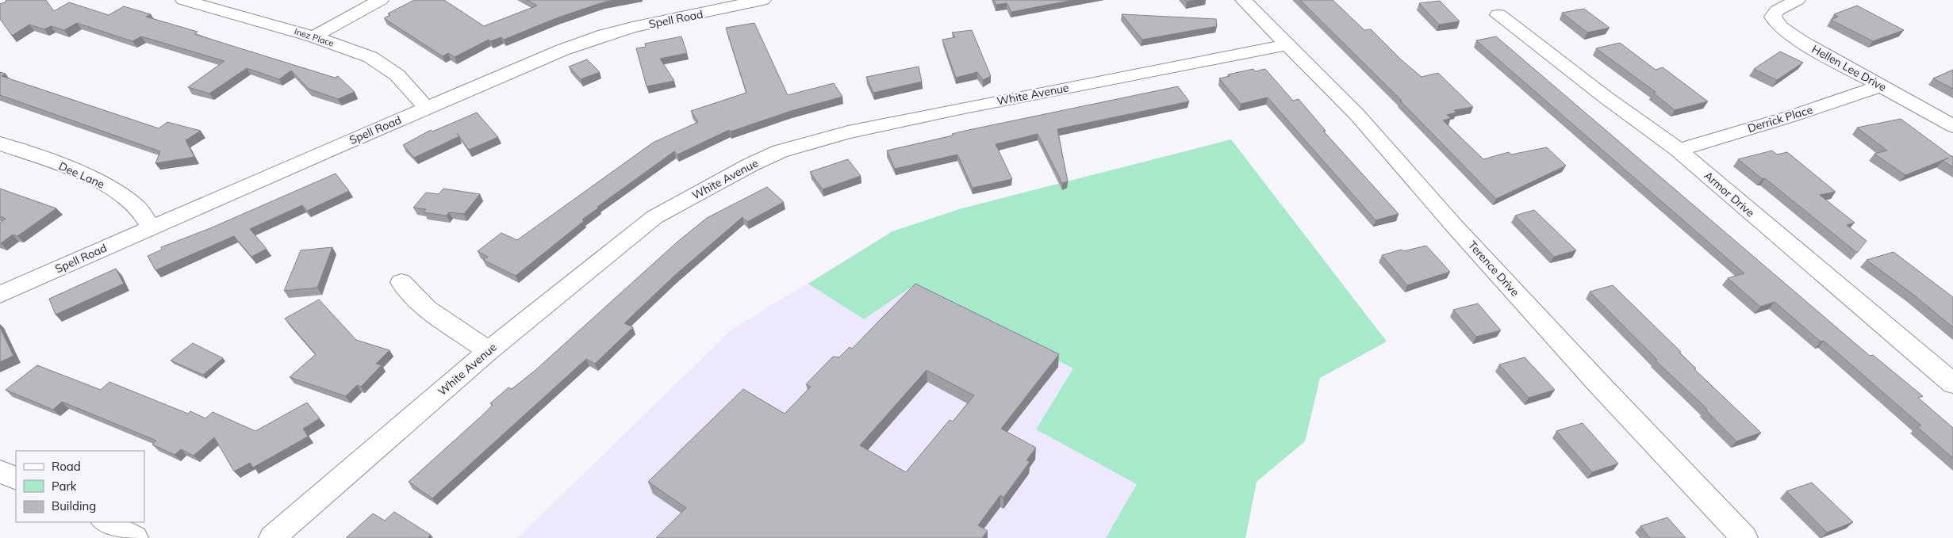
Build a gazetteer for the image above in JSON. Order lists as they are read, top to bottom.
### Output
{
  "streets": {
    "street": [
      "Spell Road",
      "Inez Place",
      "Hellen Lee Drive",
      "White Avenue",
      "Derrick Place",
      "Dee Lane",
      "Armor Drive",
      "Terence Drive"
    ]
  },
  "crossings": [
    ["Spell Road", "Inez Place"],
    ["Spell Road", "Dee Lane"],
    ["Hellen Lee Drive", "Derrick Place"],
    ["White Avenue", "Terence Drive"],
    ["Derrick Place", "Armor Drive"]
  ],
  "legend": ["Road", "Park", "Building"]
}
